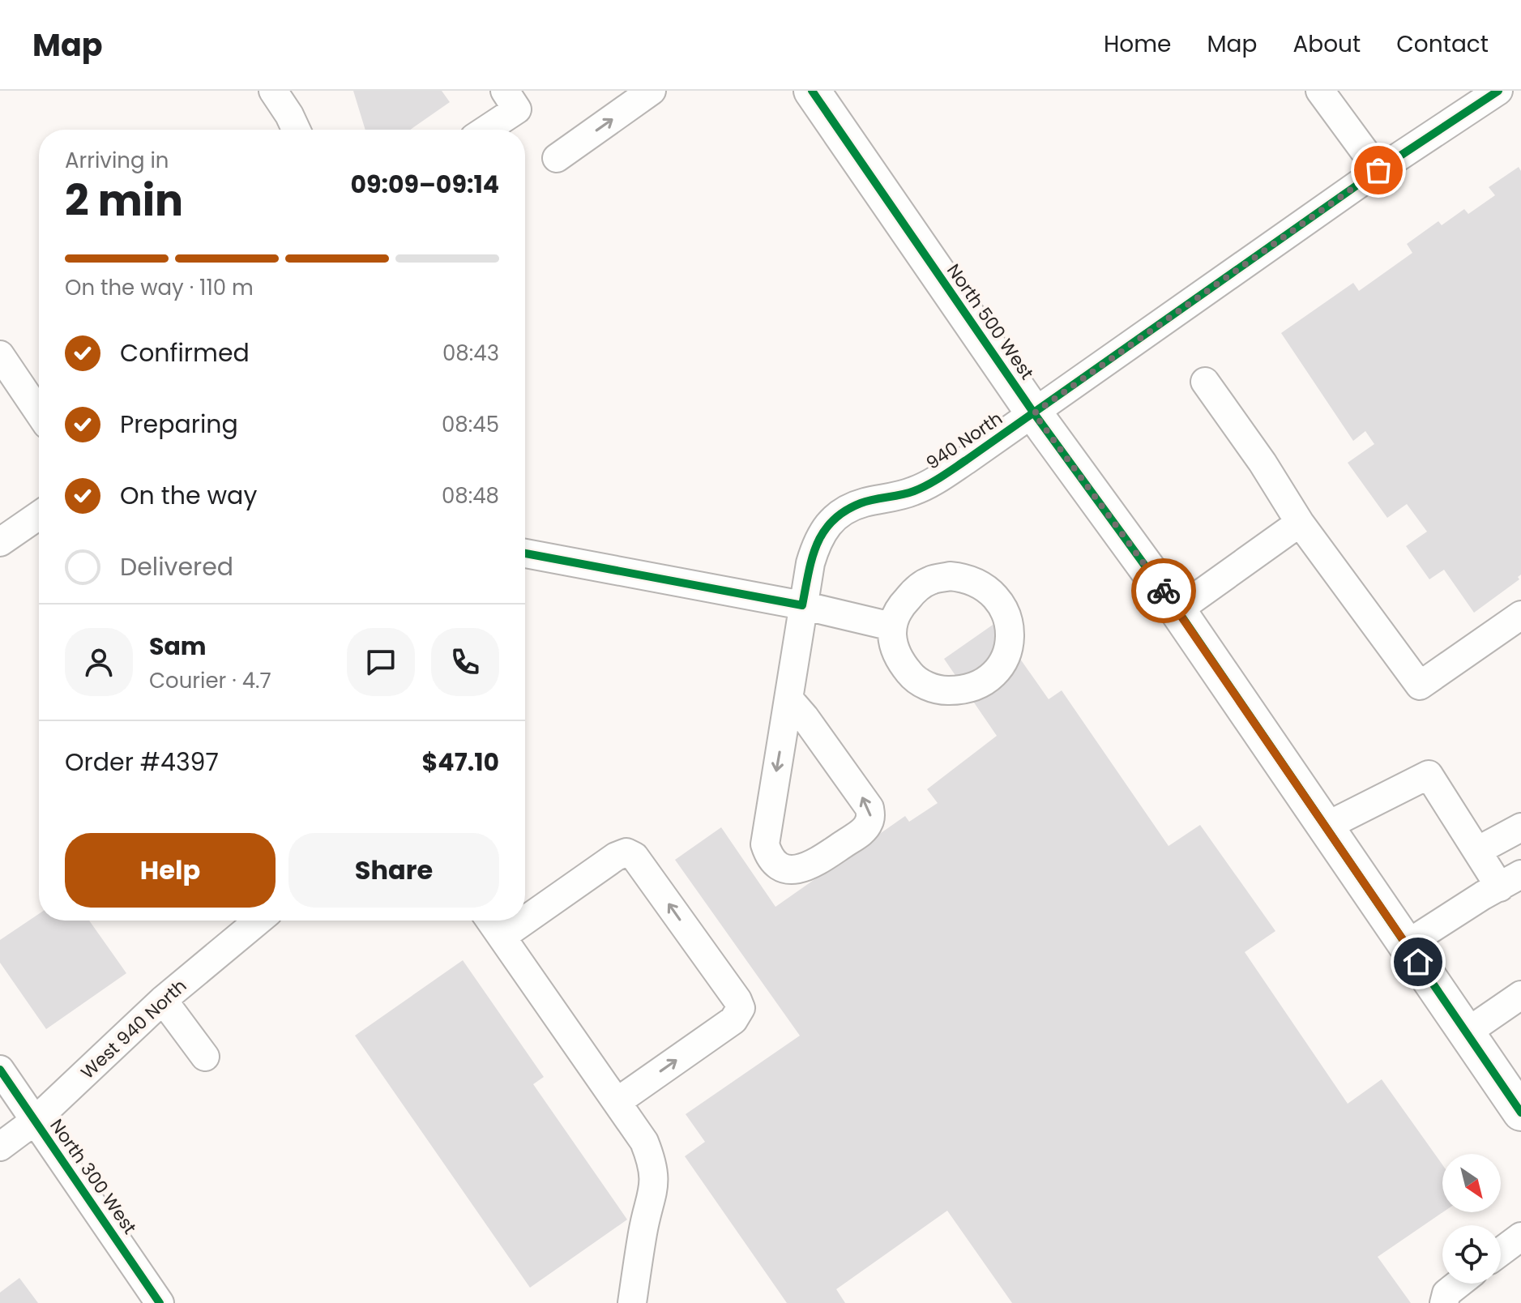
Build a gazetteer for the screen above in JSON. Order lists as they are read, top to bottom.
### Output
{
  "streets": {
    "main road": ["North 500 West"],
    "street": ["940 North", "West 940 North", "North 300 West"]
  },
  "crossings": [
    ["North 500 West", "940 North"],
    ["West 940 North", "North 300 West"]
  ],
  "north": "bottom right",
  "page": {
    "header": "Map",
    "nav": [
      "Home",
      "Map",
      "About",
      "Contact"
    ],
    "heading": ["2 min", "Arriving in", "09:09–09:14"],
    "panel": [
      "Sam",
      "Courier · 4.7",
      "Order #4397",
      "$47.10"
    ],
    "bar": "On the way · 110 m",
    "list": [
      ["Confirmed", "08:43"],
      ["Preparing", "08:45"],
      ["On the way", "08:48"],
      "Delivered"
    ],
    "buttons": ["Help", "Share"]
  }
}
